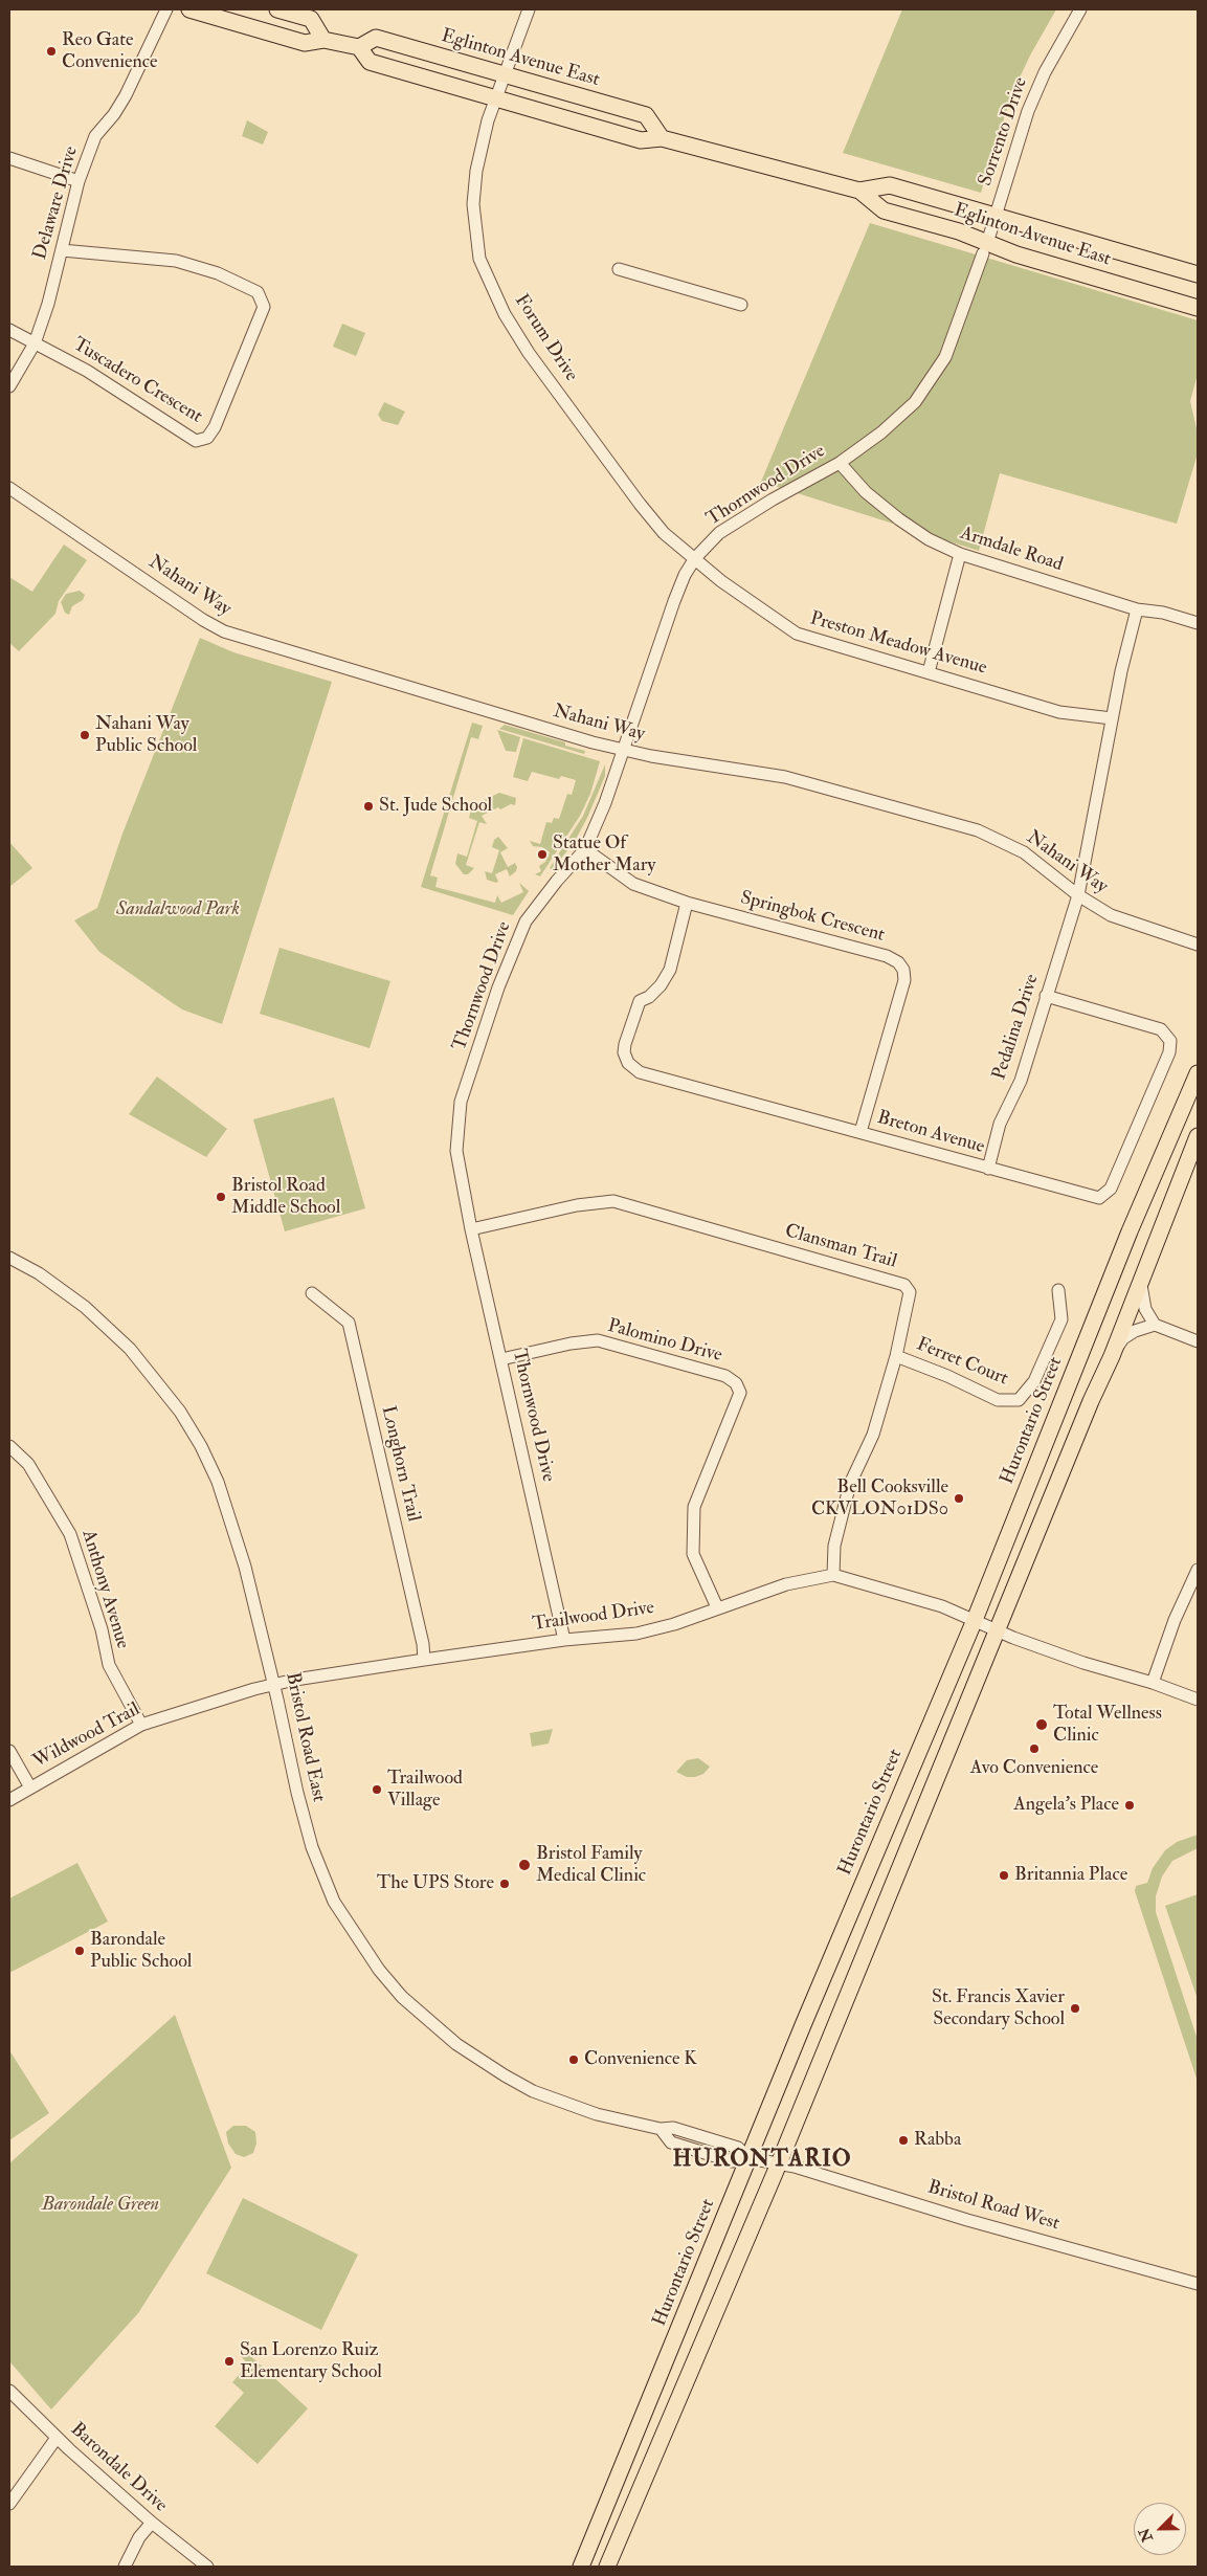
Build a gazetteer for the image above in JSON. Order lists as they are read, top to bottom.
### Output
{
  "streets": {
    "main road": ["Eglinton Avenue East", "Hurontario Street"],
    "street": [
      "Sorrento Drive",
      "Delaware Drive",
      "Forum Drive",
      "Tuscadero Crescent",
      "Thornwood Drive",
      "Armdale Road",
      "Nahani Way",
      "Preston Meadow Avenue",
      "Springbok Crescent",
      "Pedalina Drive",
      "Breton Avenue",
      "Clansman Trail",
      "Palomino Drive",
      "Ferret Court",
      "Longhorn Trail",
      "Anthony Avenue",
      "Trailwood Drive",
      "Wildwood Trail",
      "Bristol Road East",
      "Bristol Road West",
      "Barondale Drive"
    ]
  },
  "crossings": [
    ["Eglinton Avenue East", "Sorrento Drive"],
    ["Eglinton Avenue East", "Forum Drive"],
    ["Eglinton Avenue East", "Thornwood Drive"],
    ["Sorrento Drive", "Thornwood Drive"],
    ["Delaware Drive", "Tuscadero Crescent"],
    ["Forum Drive", "Thornwood Drive"],
    ["Forum Drive", "Preston Meadow Avenue"],
    ["Thornwood Drive", "Armdale Road"],
    ["Thornwood Drive", "Nahani Way"],
    ["Thornwood Drive", "Preston Meadow Avenue"],
    ["Thornwood Drive", "Springbok Crescent"],
    ["Thornwood Drive", "Clansman Trail"],
    ["Thornwood Drive", "Palomino Drive"],
    ["Thornwood Drive", "Trailwood Drive"],
    ["Armdale Road", "Pedalina Drive"],
    ["Nahani Way", "Pedalina Drive"],
    ["Preston Meadow Avenue", "Pedalina Drive"],
    ["Springbok Crescent", "Breton Avenue"],
    ["Pedalina Drive", "Breton Avenue"],
    ["Clansman Trail", "Ferret Court"],
    ["Clansman Trail", "Trailwood Drive"],
    ["Palomino Drive", "Trailwood Drive"],
    ["Hurontario Street", "Trailwood Drive"],
    ["Hurontario Street", "Bristol Road East"],
    ["Hurontario Street", "Bristol Road West"],
    ["Longhorn Trail", "Trailwood Drive"],
    ["Anthony Avenue", "Wildwood Trail"],
    ["Trailwood Drive", "Wildwood Trail"],
    ["Trailwood Drive", "Bristol Road East"],
    ["Wildwood Trail", "Bristol Road East"],
    ["Bristol Road East", "Bristol Road West"]
  ],
  "districts": ["HURONTARIO"],
  "parks": ["Sandalwood Park", "Barondale Green"],
  "places": [
    "Reo Gate Convenience",
    "Nahani Way Public School",
    "St. Jude School",
    "Statue Of Mother Mary",
    "Bristol Road Middle School",
    "Bell Cooksville CKVLON01DS0",
    "Total Wellness Clinic",
    "Avo Convenience",
    "Trailwood Village",
    "Angela's Place",
    "Bristol Family Medical Clinic",
    "Britannia Place",
    "The UPS Store",
    "Barondale Public School",
    "St. Francis Xavier Secondary School",
    "Convenience K",
    "Rabba",
    "San Lorenzo Ruiz Elementary School"
  ],
  "north": "bottom left"
}
